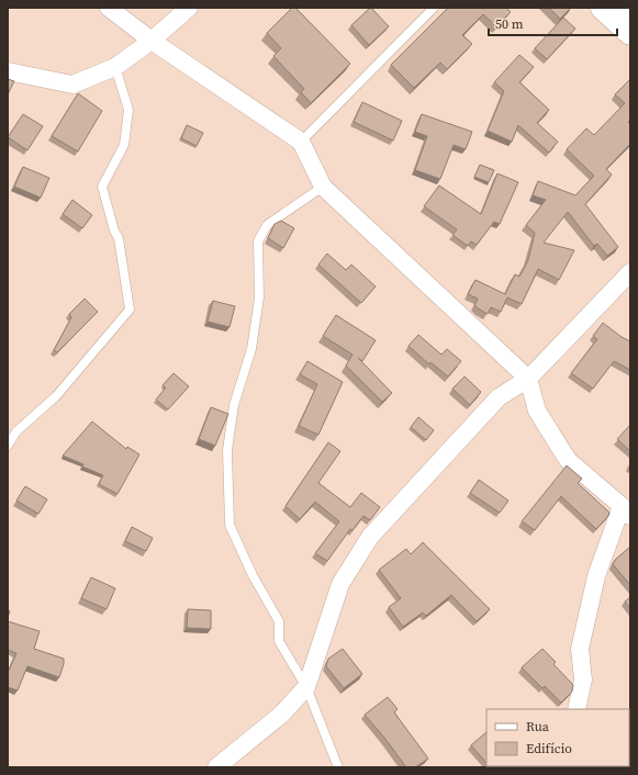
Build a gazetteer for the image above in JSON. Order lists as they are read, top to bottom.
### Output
{
  "legend": ["Rua", "Edifício"],
  "scale_bar": "50 m"
}
